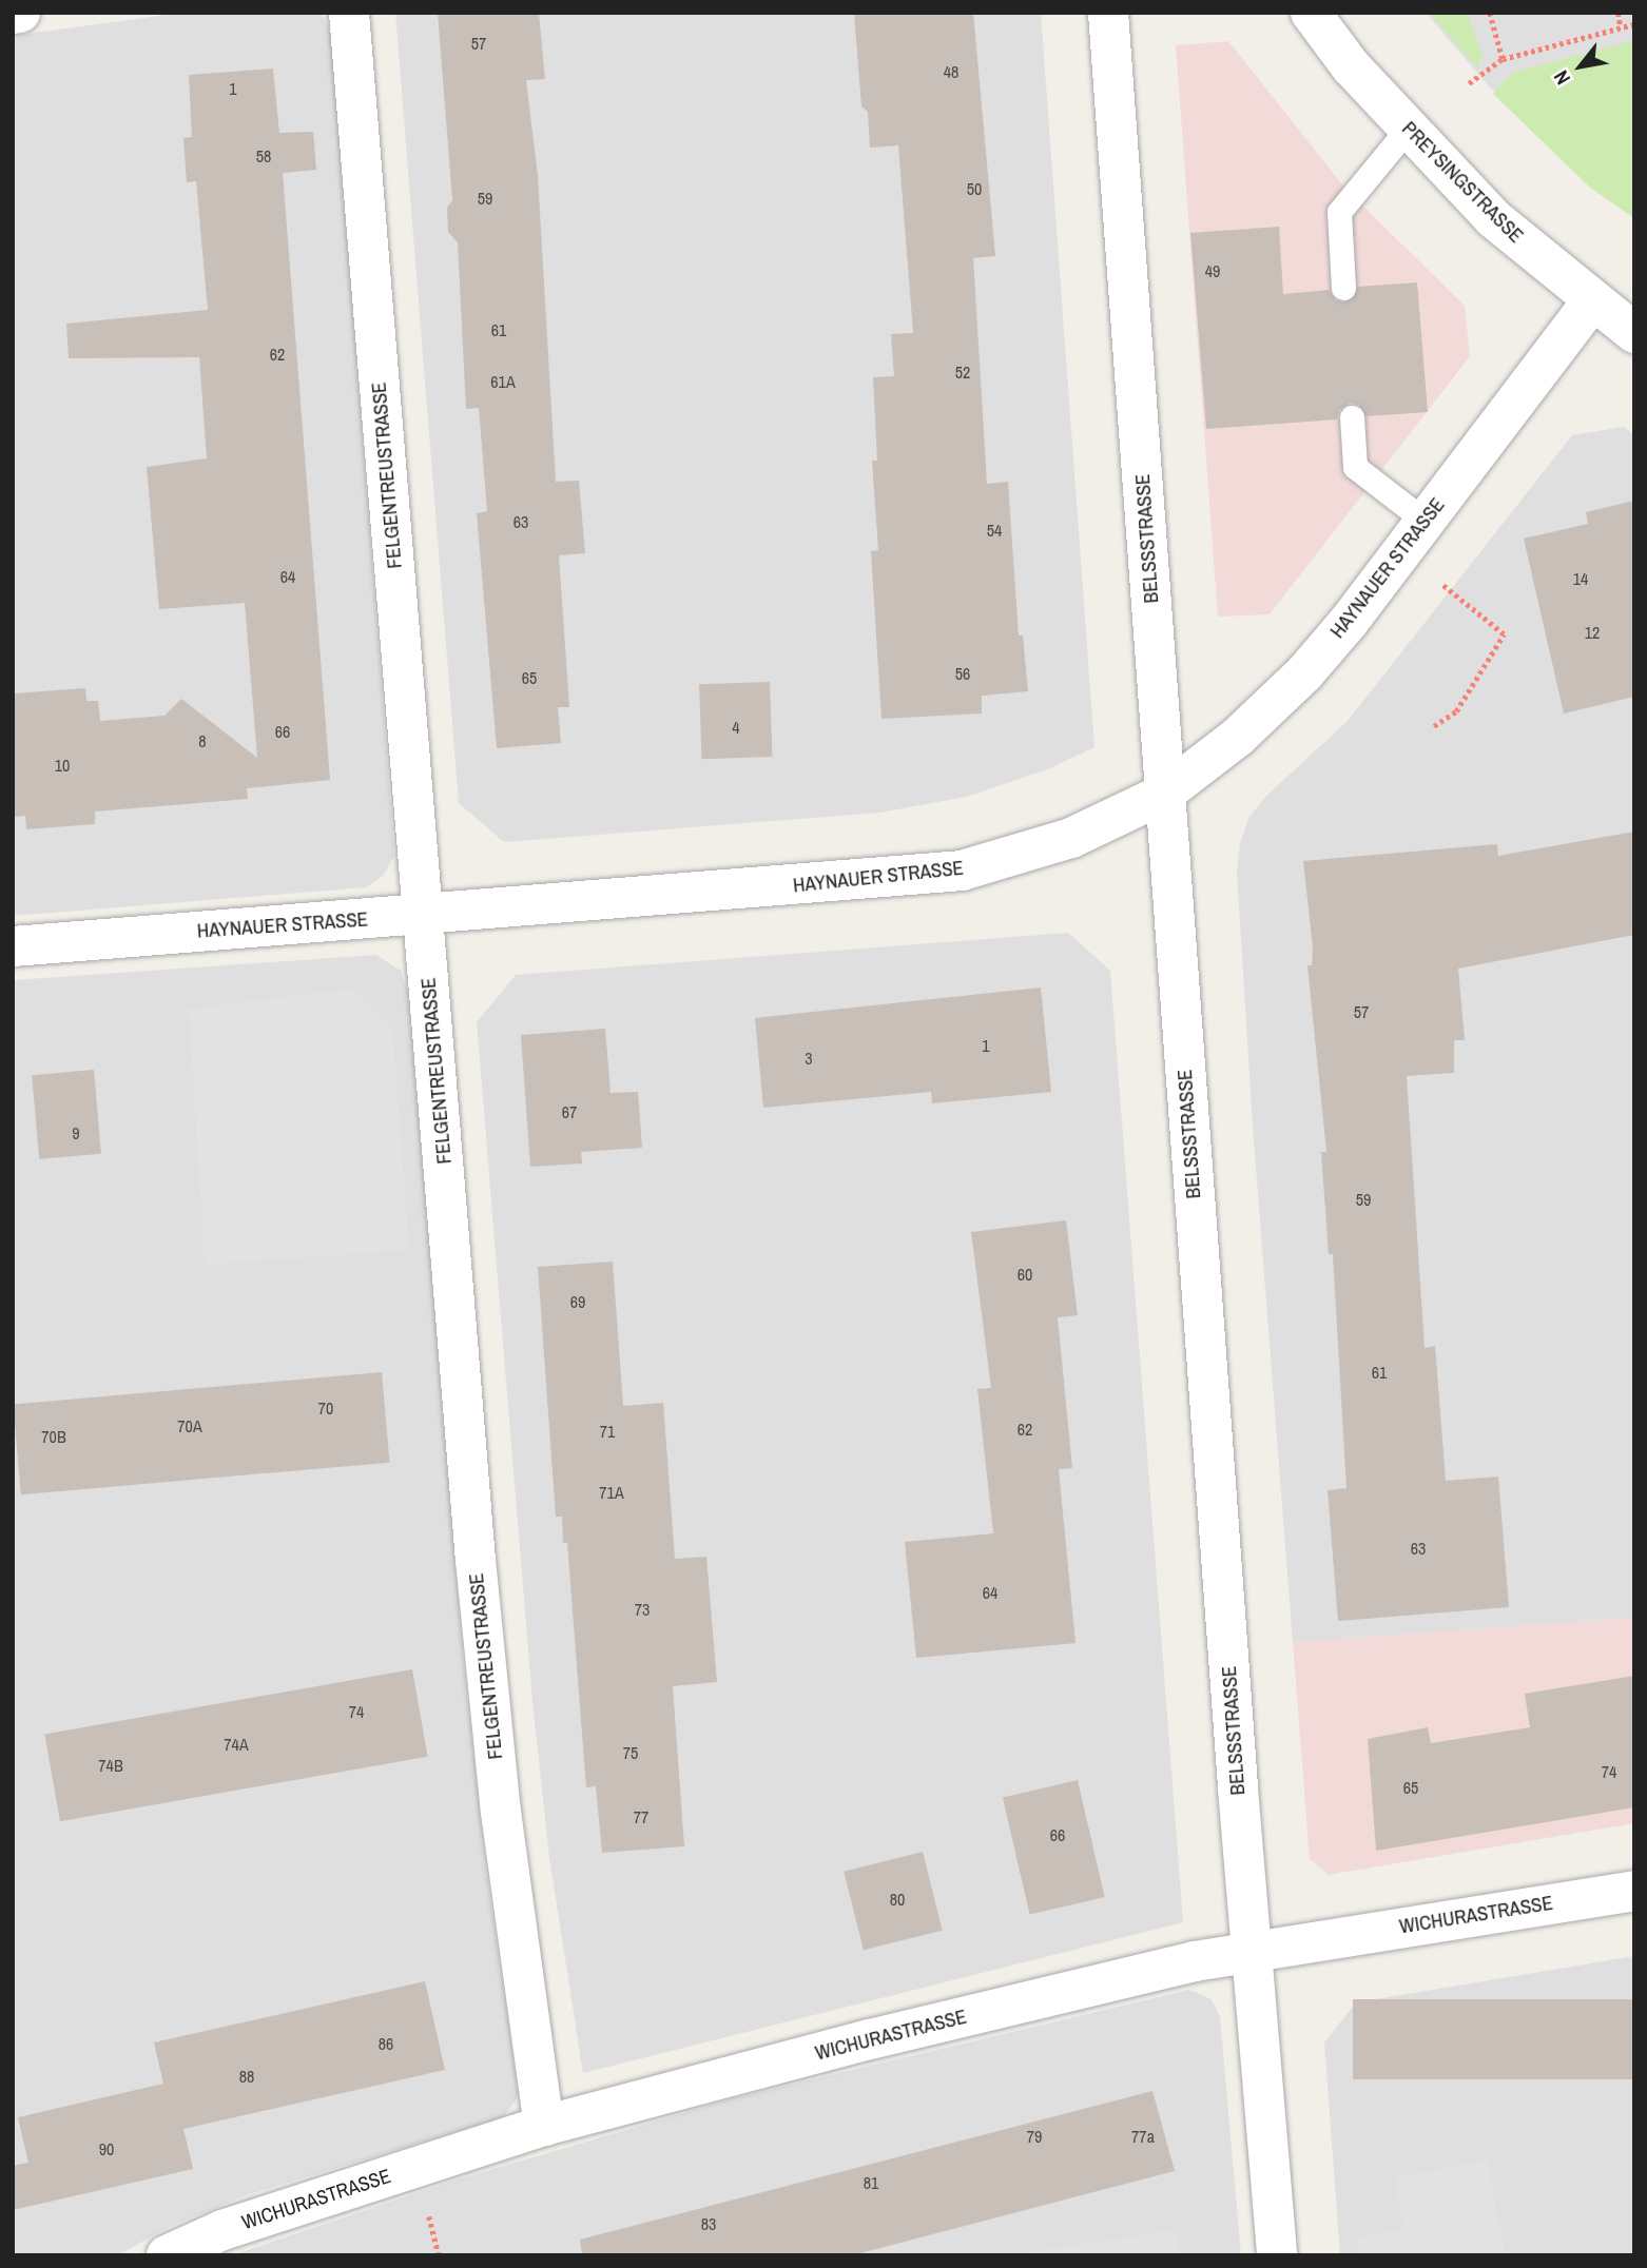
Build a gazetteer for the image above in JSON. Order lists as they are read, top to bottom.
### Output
{
  "streets": {
    "street": [
      "PREYSINGSTRASSE",
      "FELGENTREUSTRASSE",
      "BELSSSTRASSE",
      "HAYNAUER STRASSE",
      "WICHURASTRASSE"
    ]
  },
  "crossings": [
    ["PREYSINGSTRASSE", "HAYNAUER STRASSE"],
    ["FELGENTREUSTRASSE", "HAYNAUER STRASSE"],
    ["FELGENTREUSTRASSE", "WICHURASTRASSE"],
    ["BELSSSTRASSE", "HAYNAUER STRASSE"],
    ["BELSSSTRASSE", "WICHURASTRASSE"]
  ],
  "house_numbers": [
    "57",
    "48",
    "1",
    "58",
    "50",
    "59",
    "49",
    "61",
    "62",
    "52",
    "61A",
    "63",
    "54",
    "64",
    "14",
    "12",
    "56",
    "65",
    "4",
    "66",
    "8",
    "10",
    "57",
    "1",
    "3",
    "67",
    "9",
    "59",
    "60",
    "69",
    "61",
    "70",
    "70A",
    "62",
    "71",
    "70B",
    "71A",
    "63",
    "64",
    "73",
    "74",
    "74A",
    "75",
    "74B",
    "74",
    "65",
    "77",
    "66",
    "80",
    "86",
    "88",
    "79",
    "77a",
    "90",
    "81",
    "83"
  ],
  "north": "bottom left"
}
